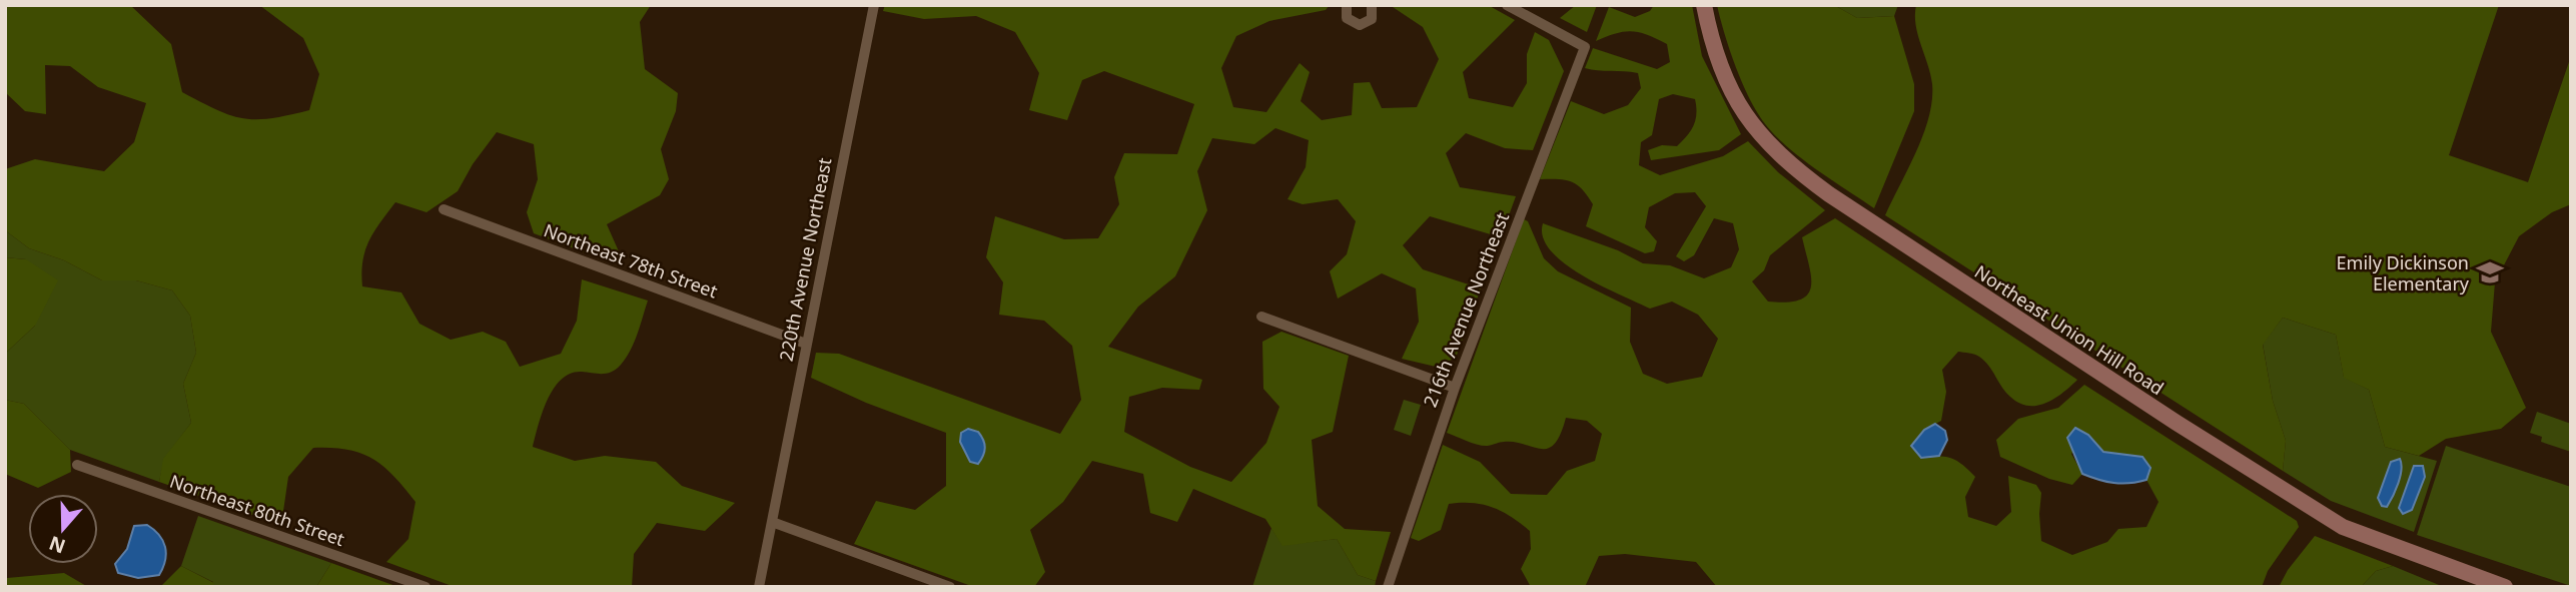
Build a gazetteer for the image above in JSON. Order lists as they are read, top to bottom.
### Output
{
  "streets": {
    "street": [
      "220th Avenue Northeast",
      "Northeast 78th Street",
      "216th Avenue Northeast",
      "Northeast Union Hill Road",
      "Northeast 80th Street"
    ]
  },
  "crossings": [
    ["220th Avenue Northeast", "Northeast 78th Street"]
  ],
  "places": {
    "school or university": ["Emily Dickinson Elementary"]
  },
  "north": "bottom"
}
